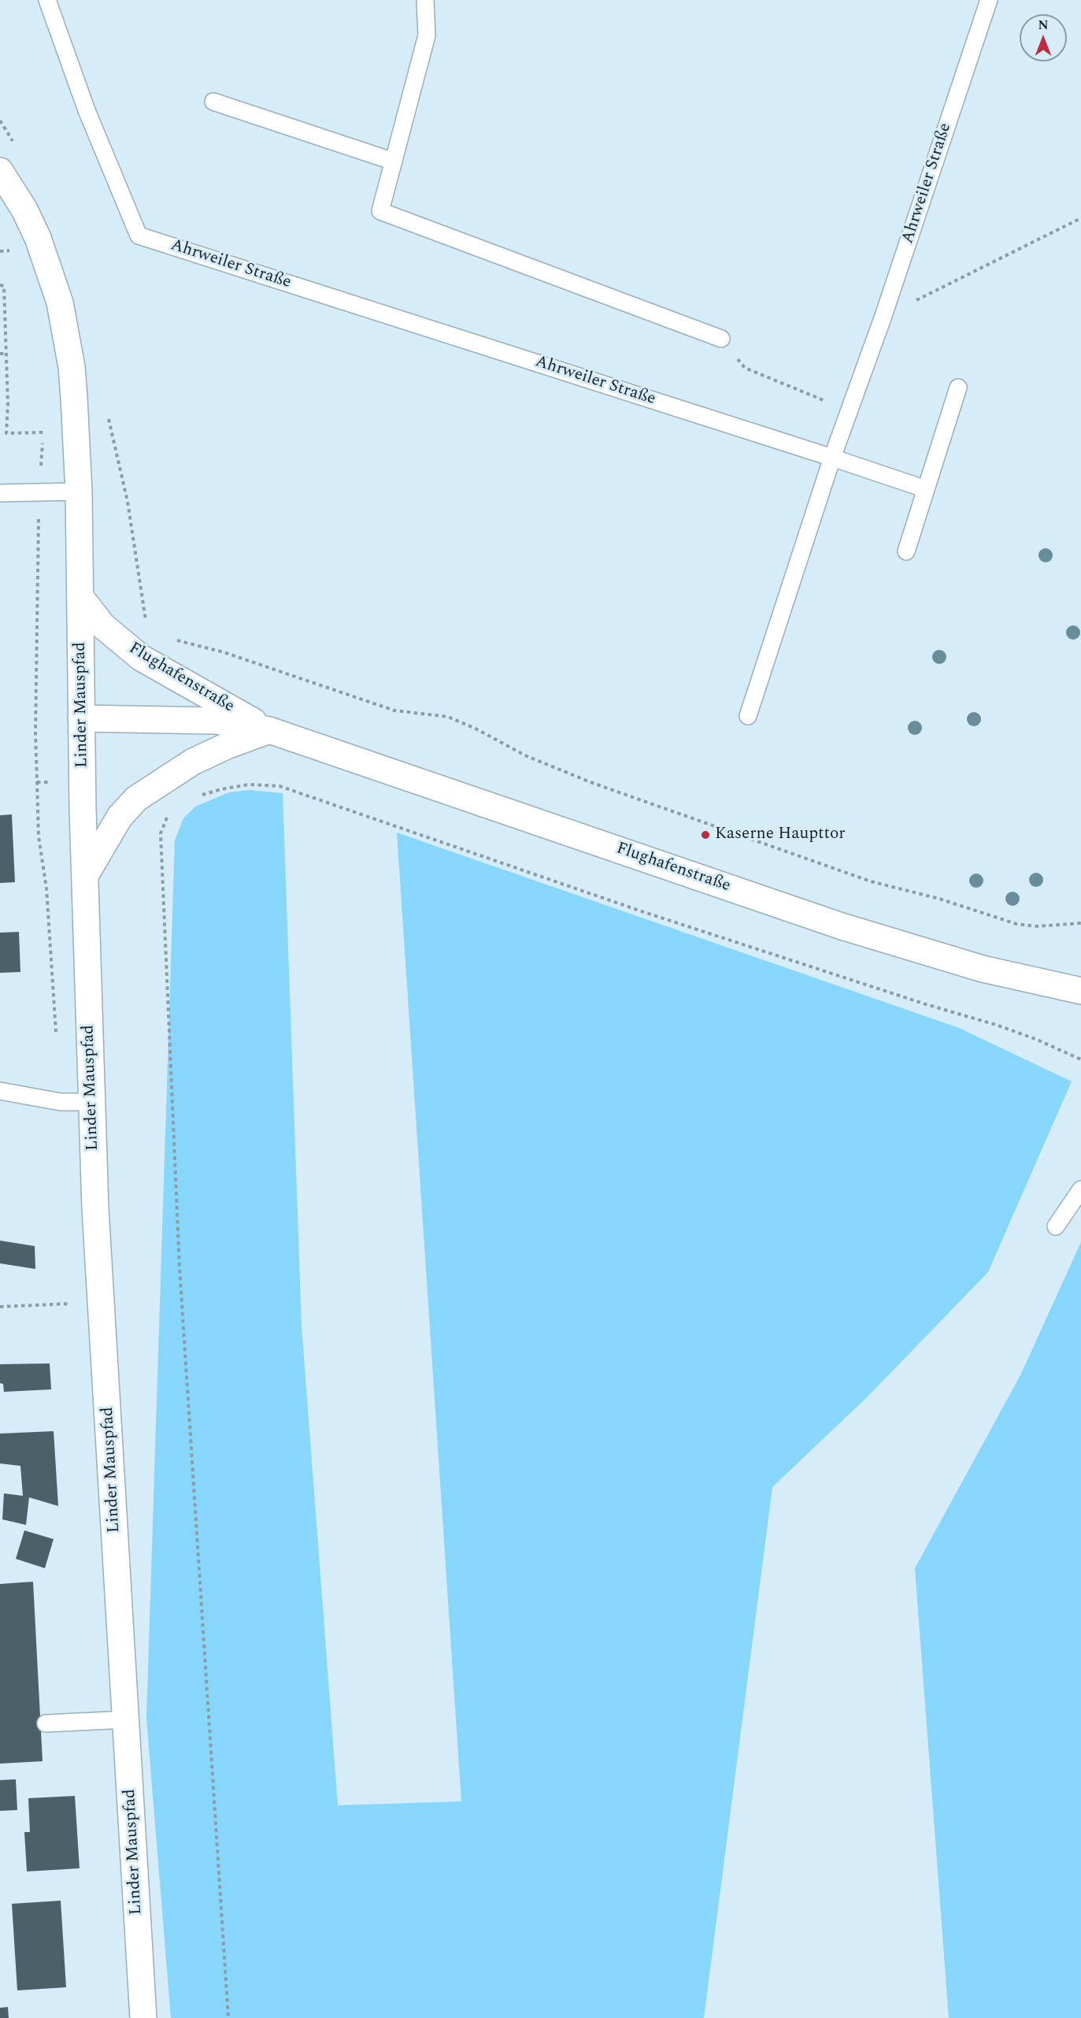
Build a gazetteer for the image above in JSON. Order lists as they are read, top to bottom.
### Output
{
  "streets": {
    "street": ["Flughafenstraße", "Linder Mauspfad"],
    "lane": ["Ahrweiler Straße"]
  },
  "crossings": [
    ["Flughafenstraße", "Linder Mauspfad"]
  ],
  "places": ["Kaserne Haupttor"],
  "north": "top"
}
